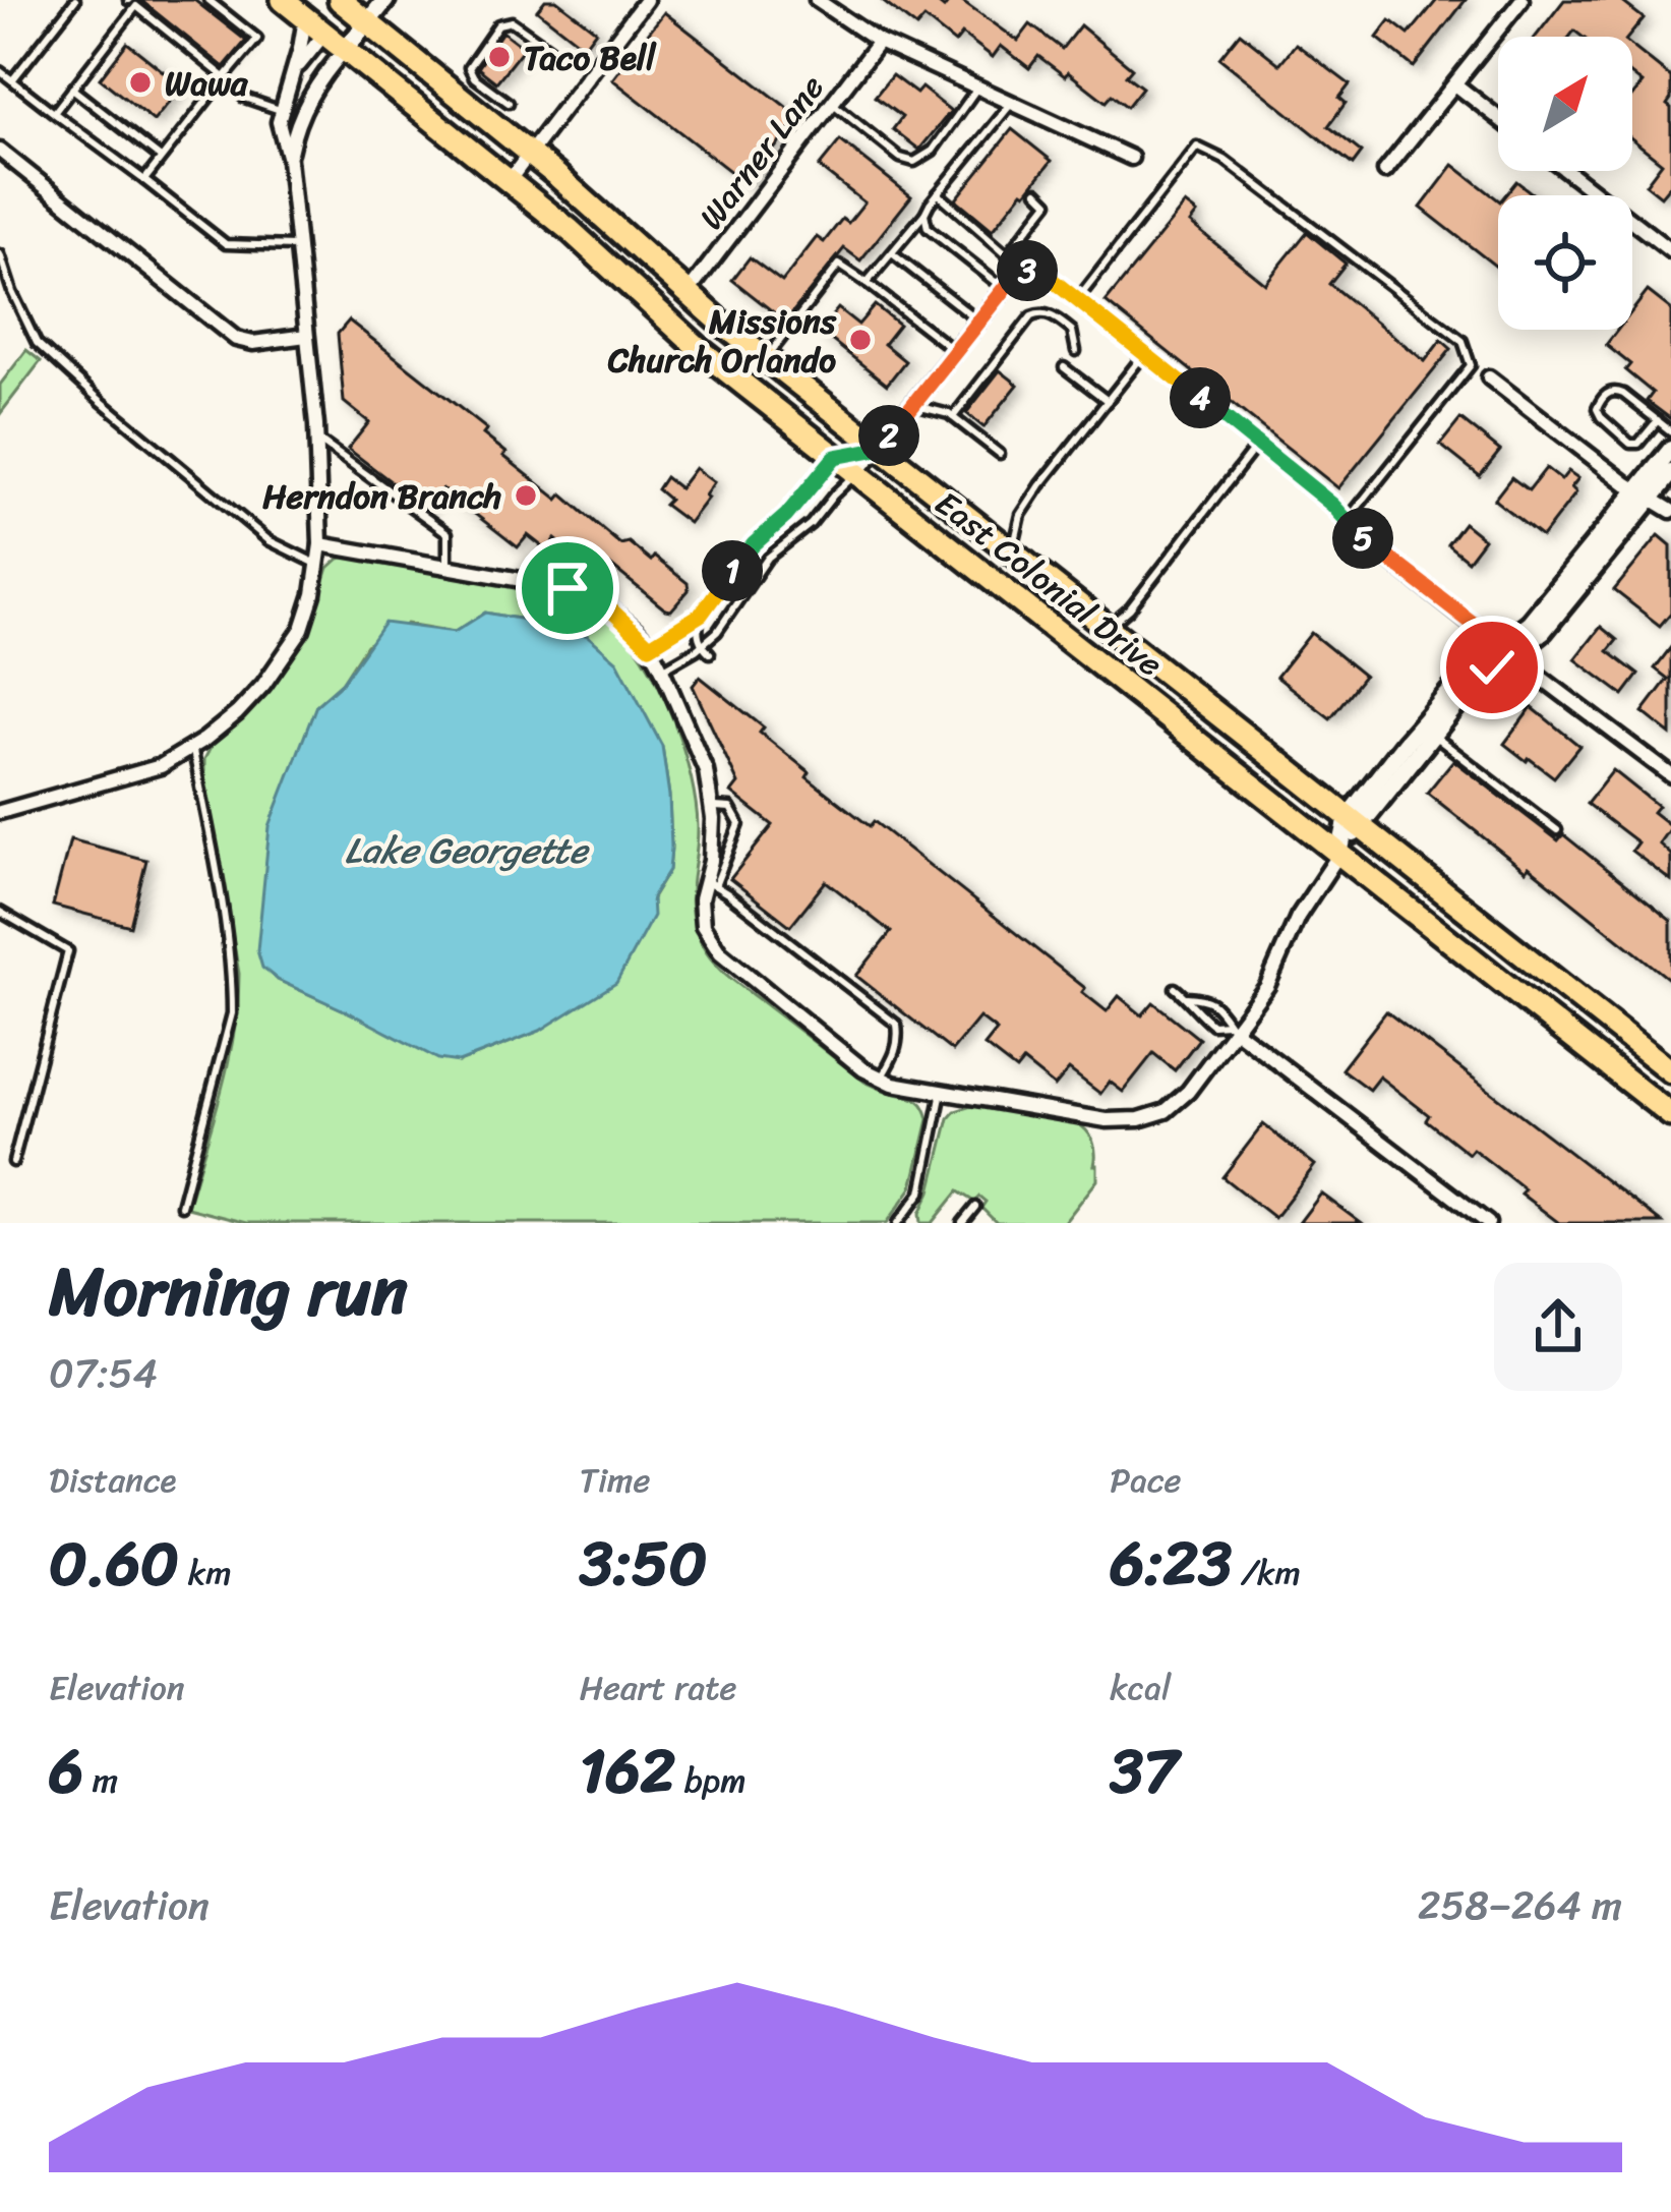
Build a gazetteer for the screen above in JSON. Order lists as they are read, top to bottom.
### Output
{
  "streets": {
    "highway": ["East Colonial Drive"],
    "street": ["Warner Lane"]
  },
  "crossings": [
    ["Warner Lane", "East Colonial Drive"]
  ],
  "water": ["Lake Georgette"],
  "places": [
    "Taco Bell",
    "Wawa",
    "Missions Church Orlando",
    "Herndon Branch"
  ],
  "north": "top right",
  "page": {
    "pins": [
      "3",
      "4",
      "2",
      "5",
      "1"
    ],
    "heading": ["Morning run", "07:54"],
    "stats": [
      ["Distance", "0.60 km"],
      ["Time", "3:50"],
      ["Pace", "6:23 /km"],
      ["Elevation", "6 m"],
      ["Heart rate", "162 bpm"],
      ["kcal", "37"]
    ],
    "chart": ["Elevation", "258–264 m"]
  }
}
